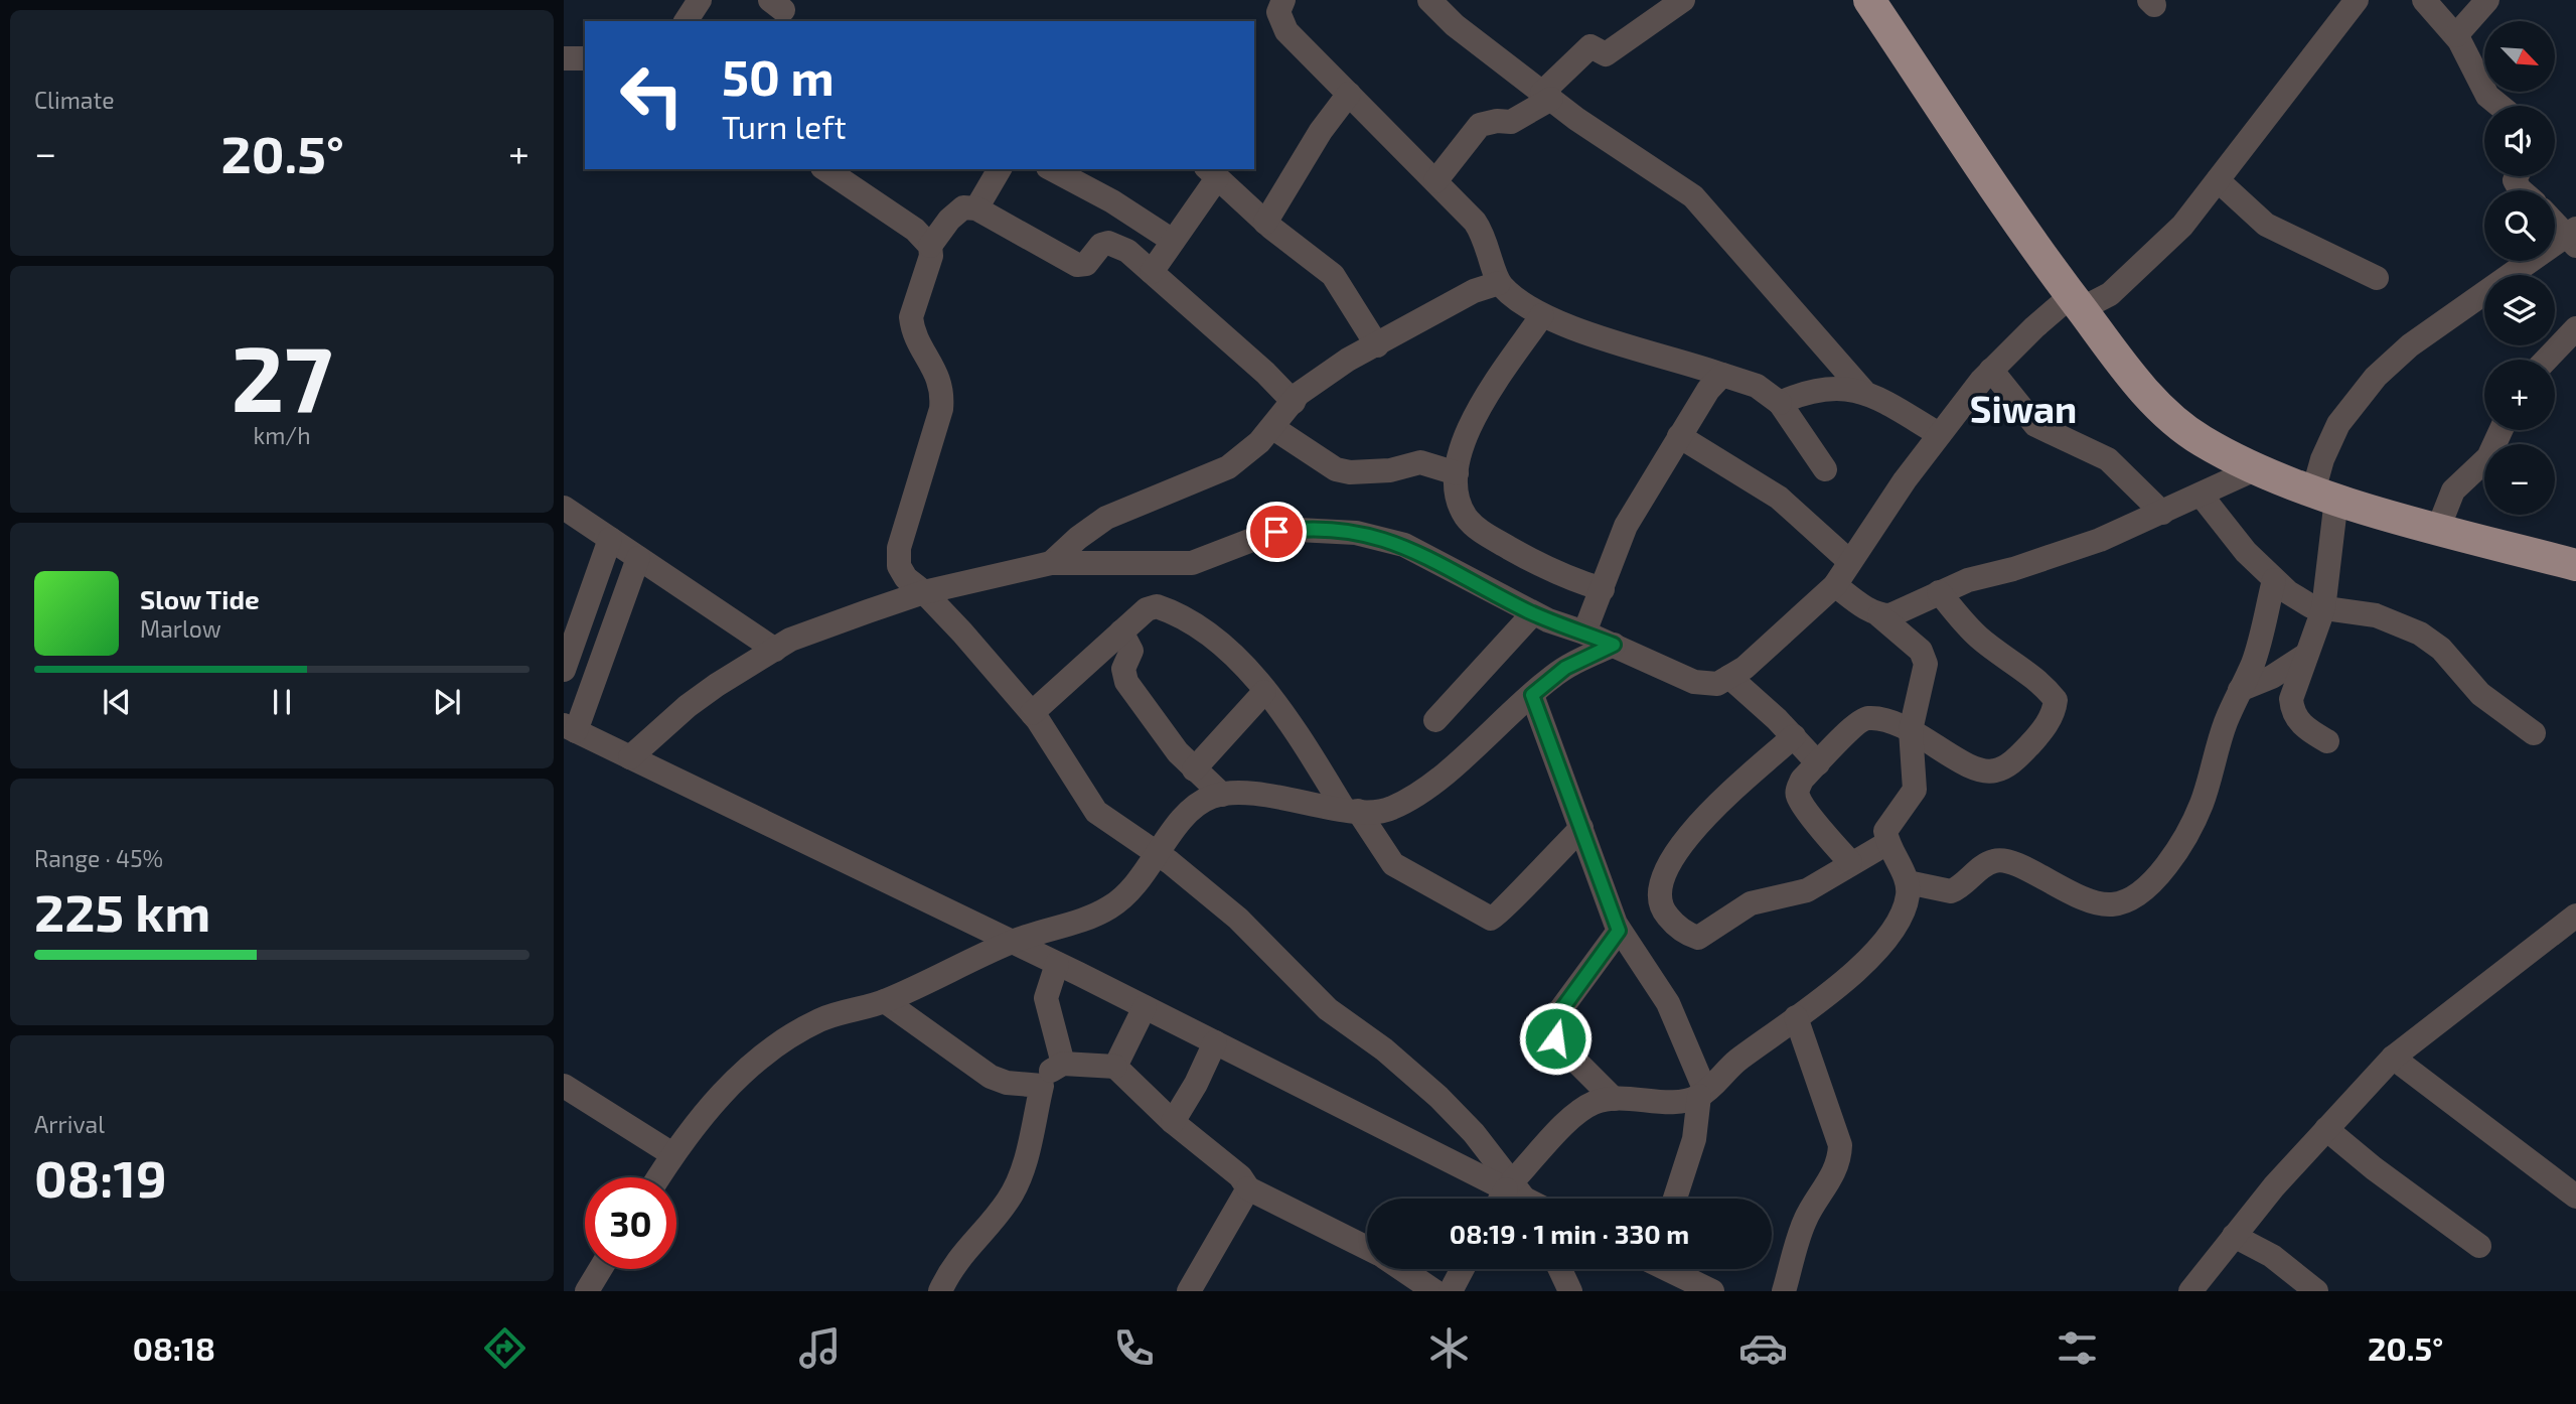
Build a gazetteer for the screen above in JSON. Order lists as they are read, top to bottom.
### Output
{
  "districts": ["Siwan"],
  "north": "bottom right",
  "page": {
    "tile": [
      "Climate",
      ["27", "km/h"],
      ["Range · 45%", "225 km"],
      ["Arrival", "08:19"]
    ],
    "map_buttons": ["+", "−"],
    "turn": ["50 m", "Turn left"],
    "heat": ["−", "20.5°", "+"],
    "song": ["Slow Tide", "Marlow"],
    "limit": "30",
    "trip": "08:19 · 1 min · 330 m",
    "tabs": ["08:18", "20.5°"]
  }
}
